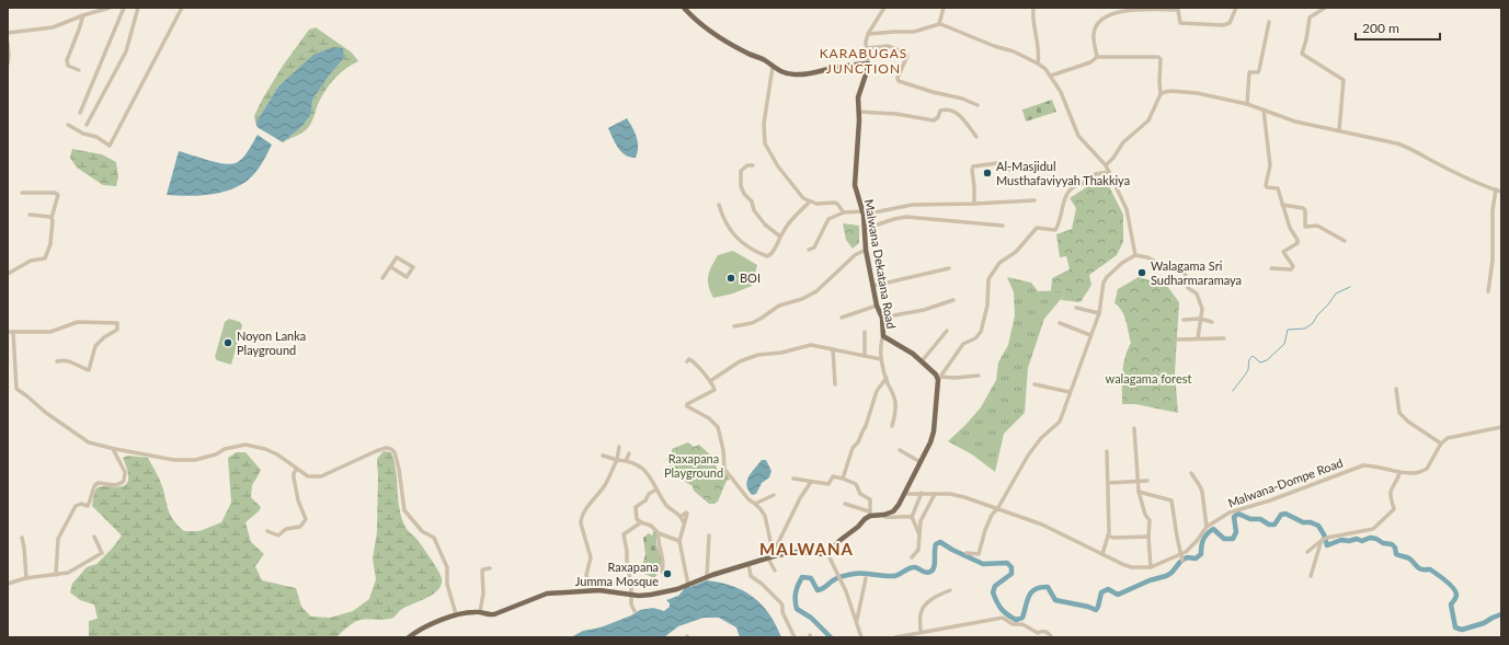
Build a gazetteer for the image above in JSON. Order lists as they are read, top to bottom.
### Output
{
  "streets": {
    "main road": ["Malwana Dekatana Road"],
    "street": ["Malwana-Dompe Road"]
  },
  "districts": ["KARABUGAS JUNCTION", "MALWANA"],
  "parks": ["walagama forest", "Raxapana Playground"],
  "places": [
    "Al-Masjidul Musthafaviyyah Thakkiya",
    "Walagama Sri Sudharmaramaya",
    "BOI",
    "Noyon Lanka Playground",
    "Raxapana Jumma Mosque"
  ],
  "scale_bar": "200 m"
}
